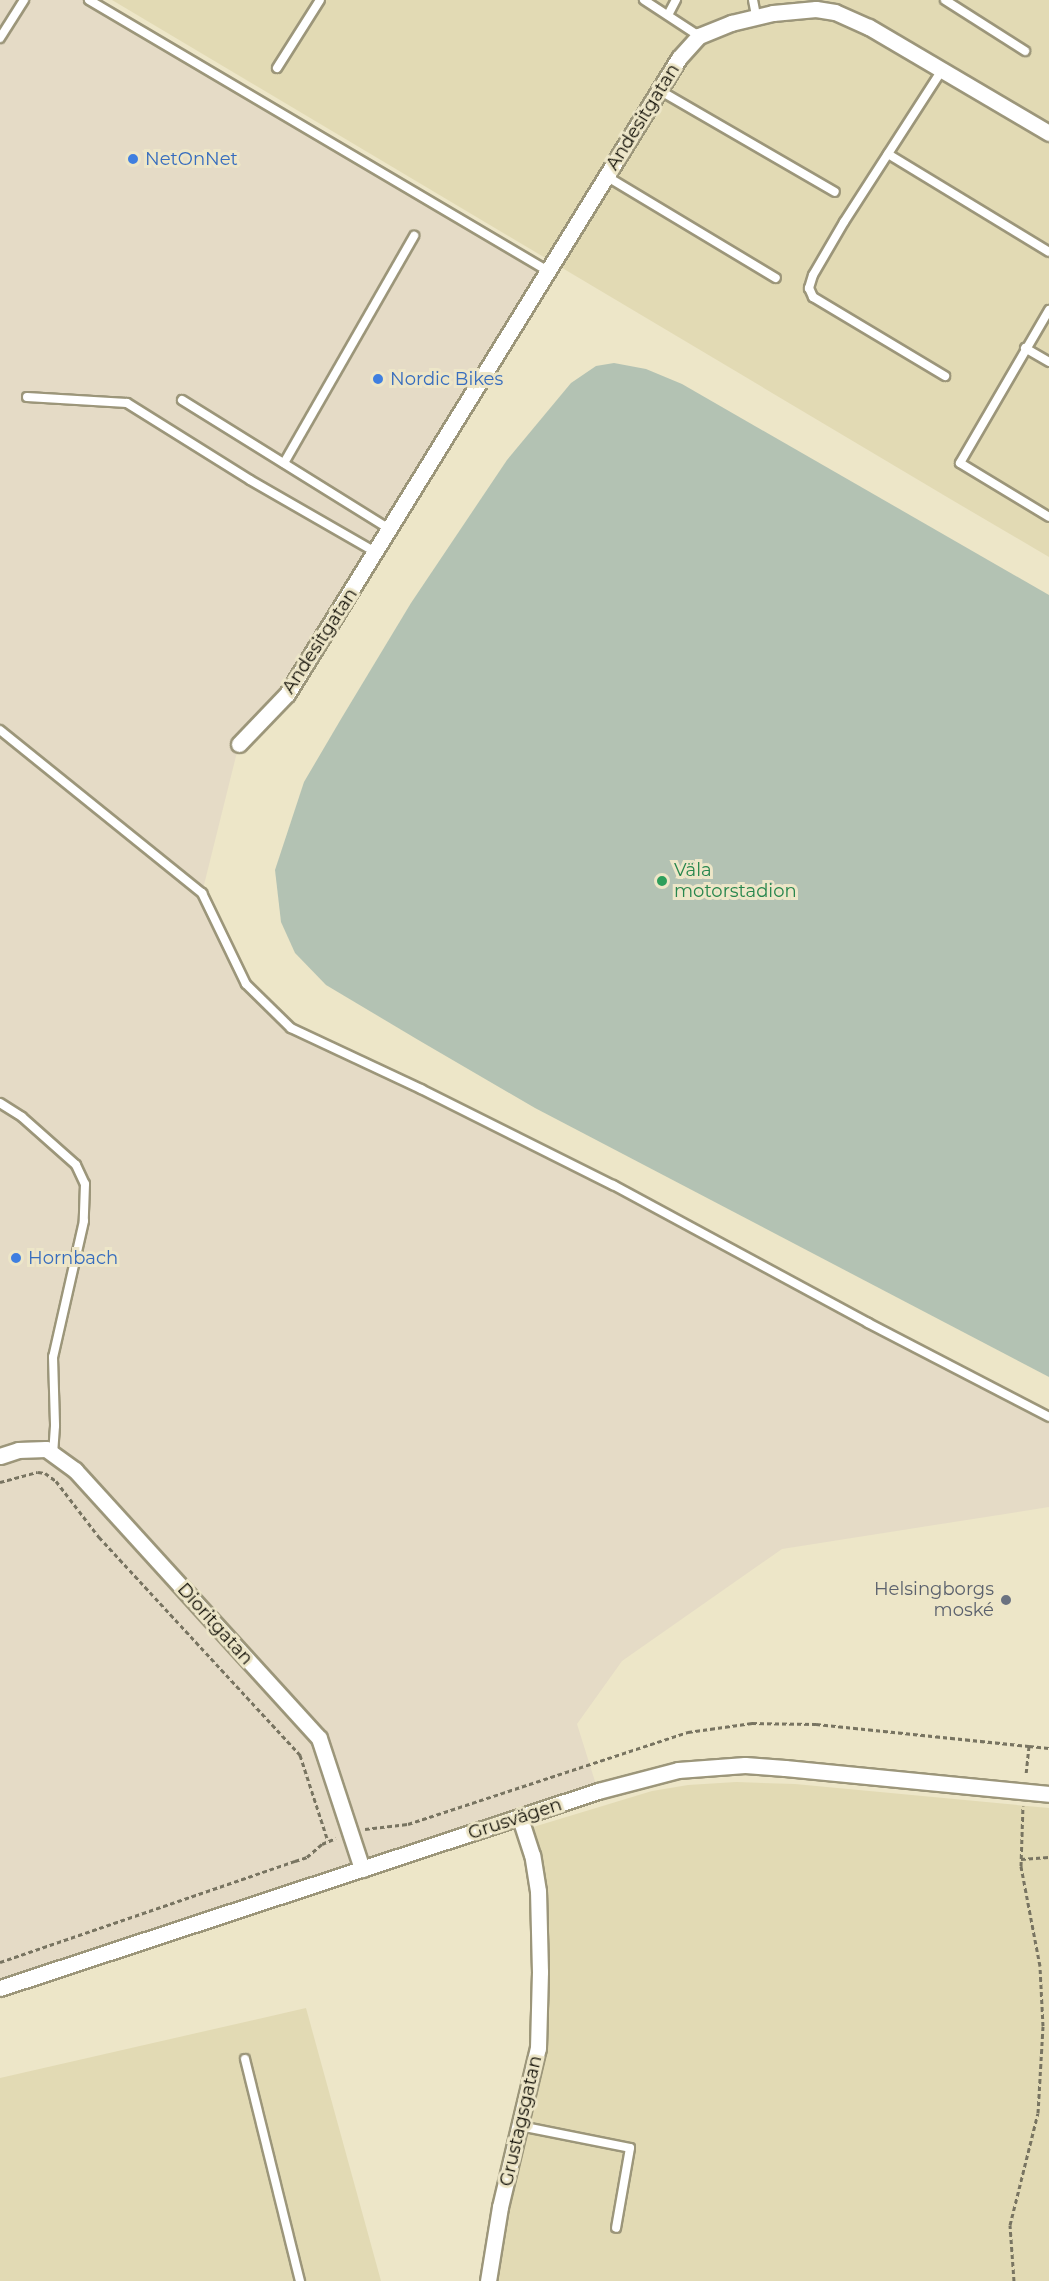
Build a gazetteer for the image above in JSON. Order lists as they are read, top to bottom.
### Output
{
  "streets": {
    "street": [
      "Andesitgatan",
      "Dioritgatan",
      "Grusvägen",
      "Grustagsgatan"
    ]
  },
  "crossings": [
    ["Dioritgatan", "Grusvägen"],
    ["Grusvägen", "Grustagsgatan"]
  ],
  "places": [
    "NetOnNet",
    "Nordic Bikes",
    "Väla motorstadion",
    "Hornbach",
    "Helsingborgs moské"
  ]
}
